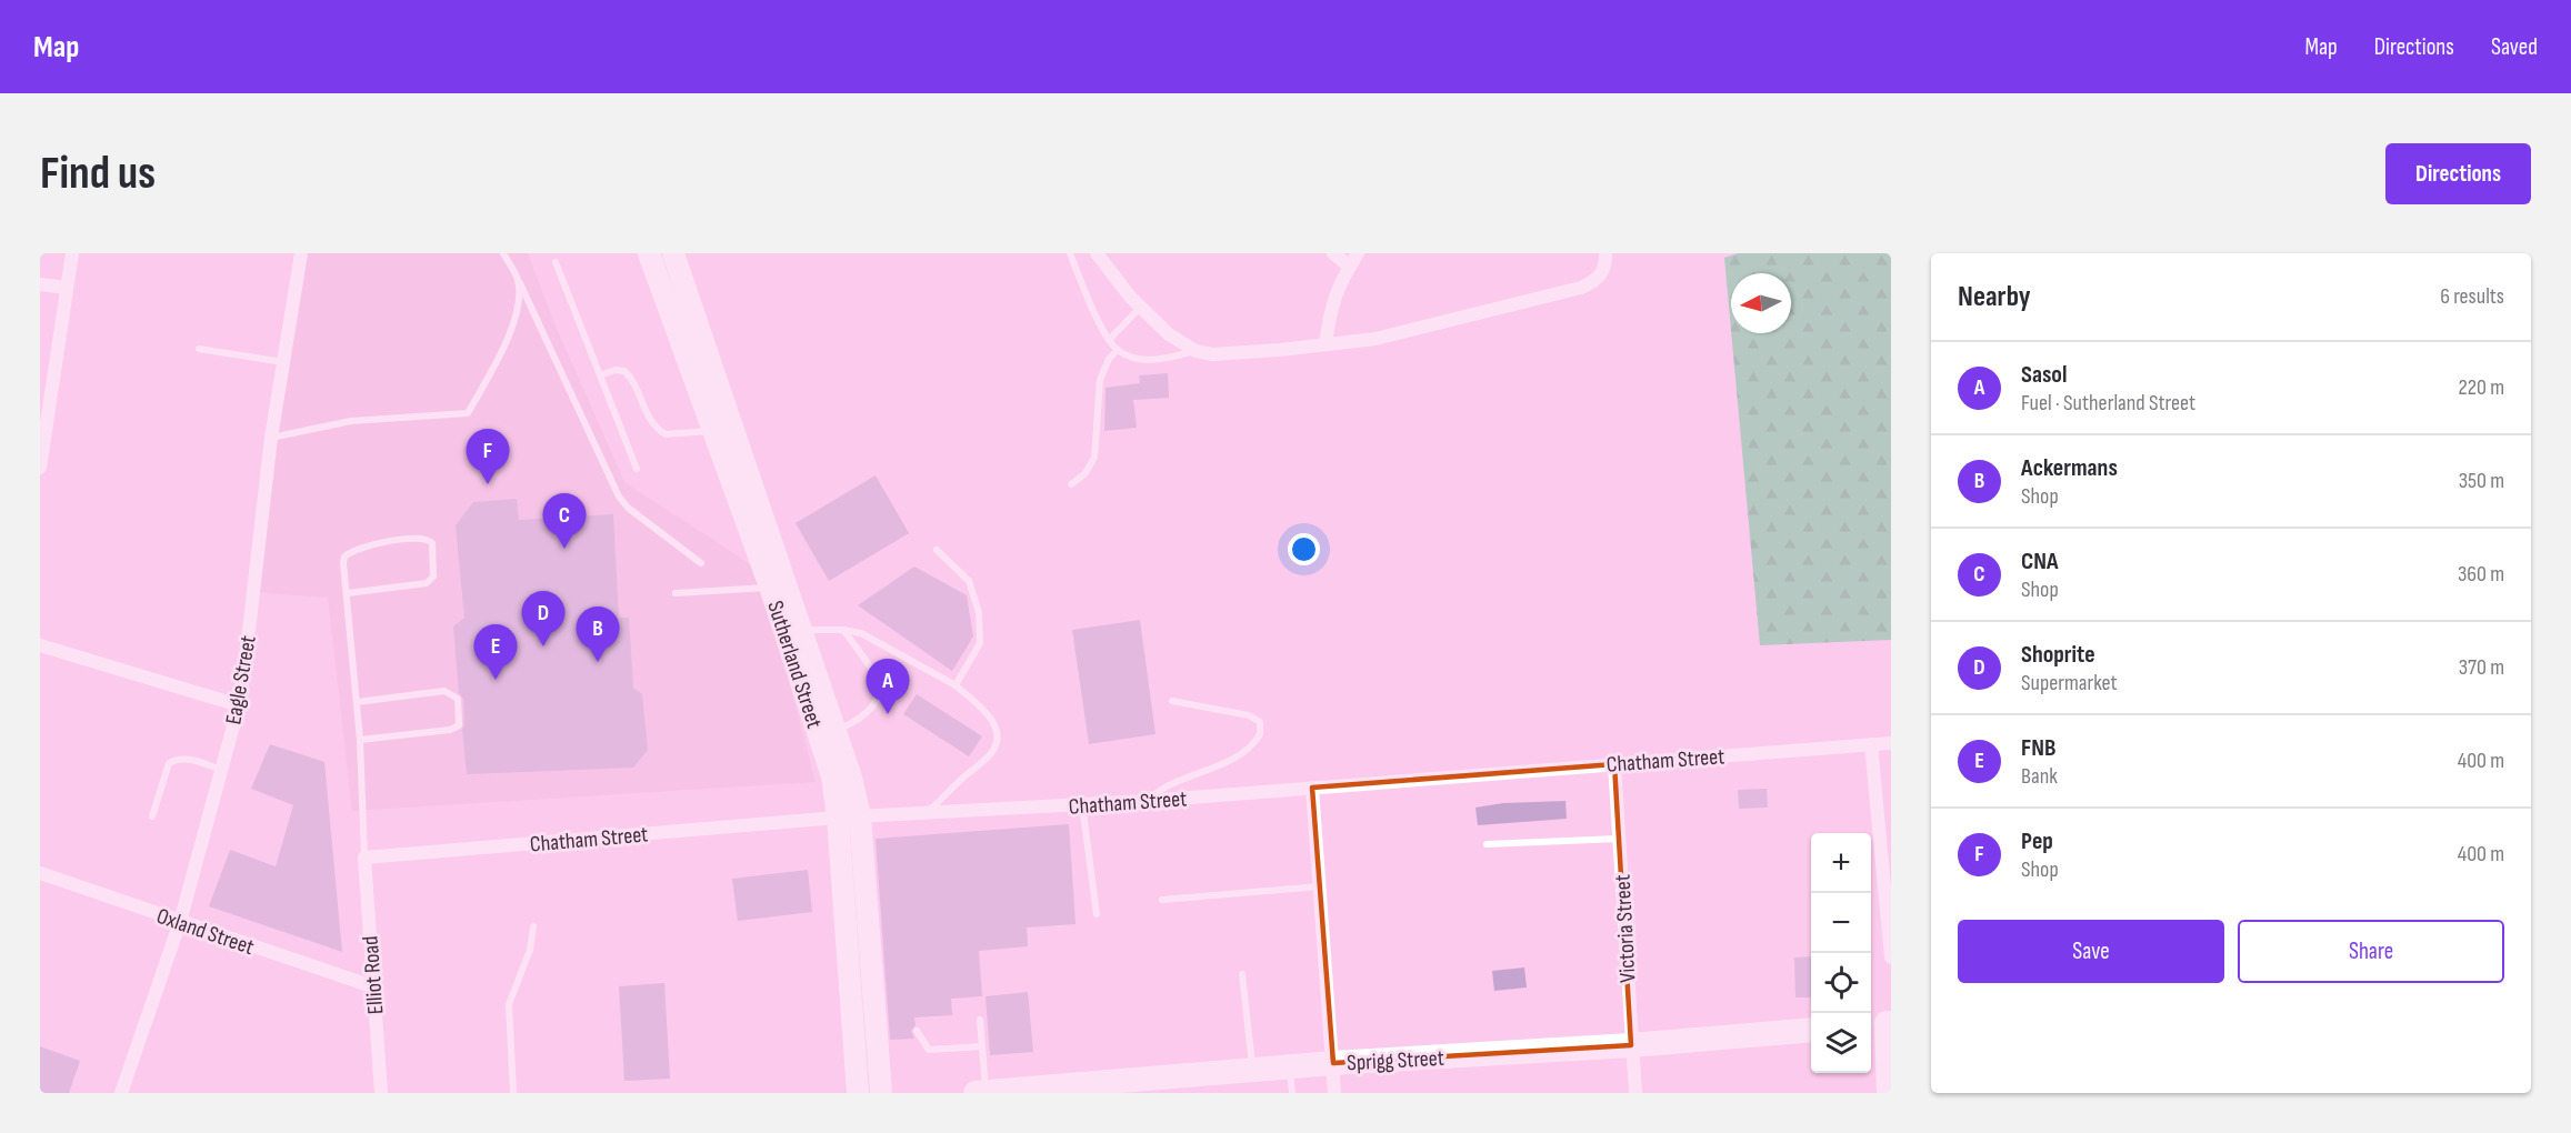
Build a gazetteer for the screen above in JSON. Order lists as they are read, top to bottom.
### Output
{
  "streets": {
    "highway": ["Sprigg Street"],
    "main road": ["Sutherland Street"],
    "street": [
      "Eagle Street",
      "Chatham Street",
      "Victoria Street",
      "Oxland Street",
      "Elliot Road"
    ]
  },
  "crossings": [
    ["Sutherland Street", "Chatham Street"],
    ["Eagle Street", "Oxland Street"],
    ["Chatham Street", "Victoria Street"],
    ["Chatham Street", "Elliot Road"],
    ["Victoria Street", "Sprigg Street"],
    ["Oxland Street", "Elliot Road"]
  ],
  "north": "left",
  "page": {
    "header": "Map",
    "nav": ["Map", "Directions", "Saved"],
    "buttons": [
      "Directions",
      ["Save", "Share"]
    ],
    "title": "Find us",
    "heading": ["Nearby", "6 results"],
    "list": [
      {
        "mark": "A",
        "name": "Sasol",
        "note": "Fuel · Sutherland Street",
        "value": "220 m"
      },
      {
        "mark": "B",
        "name": "Ackermans",
        "note": "Shop",
        "value": "350 m"
      },
      {
        "mark": "C",
        "name": "CNA",
        "note": "Shop",
        "value": "360 m"
      },
      {
        "mark": "D",
        "name": "Shoprite",
        "note": "Supermarket",
        "value": "370 m"
      },
      {
        "mark": "E",
        "name": "FNB",
        "note": "Bank",
        "value": "400 m"
      },
      {
        "mark": "F",
        "name": "Pep",
        "note": "Shop",
        "value": "400 m"
      }
    ],
    "pins": [
      "F",
      "C",
      "D",
      "B",
      "E",
      "A"
    ],
    "map_buttons": ["+", "−"]
  }
}
